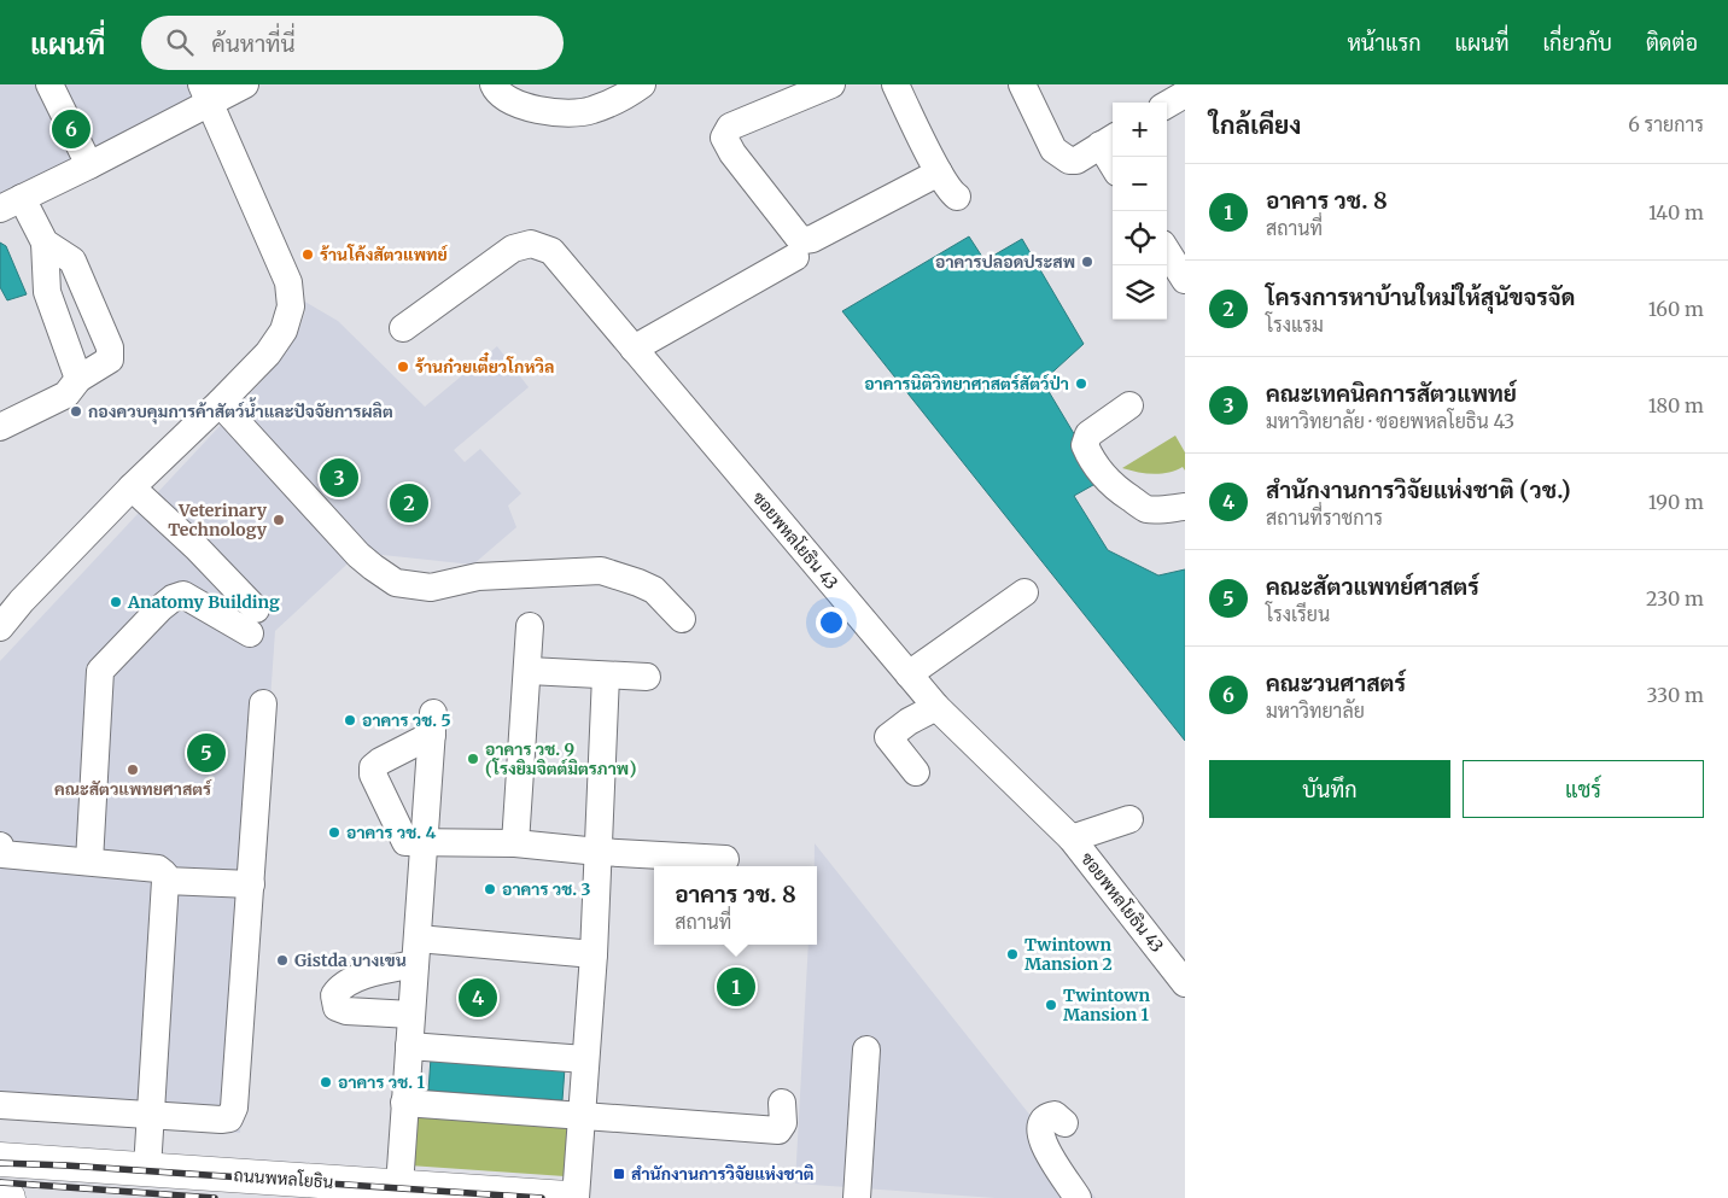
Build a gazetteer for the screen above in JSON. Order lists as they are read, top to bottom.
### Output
{
  "streets": {
    "main road": ["ถนนพหลโยธิน"],
    "street": ["ซอยพหลโยธิน 43"]
  },
  "places": {
    "other": [
      "ร้านโค้งสัตวแพทย์",
      "อาคารปลอดประสพ",
      "ร้านก๋วยเตี๋ยวโกหวิล",
      "อาคารนิติวิทยาศาสตร์สัตว์ป่า",
      "กองควบคุมการค้าสัตว์น้ำและปัจจัยการผลิต",
      "Veterinary Technology",
      "Anatomy Building",
      "อาคาร วช. 5",
      "อาคาร วช. 9 (โรงยิมจิตต์มิตรภาพ)",
      "คณะสัตวแพทยศาสตร์",
      "อาคาร วช. 4",
      "อาคาร วช. 3",
      "Twintown Mansion 2",
      "Gistda บางเขน",
      "Twintown Mansion 1",
      "อาคาร วช. 1"
    ],
    "transit": ["สำนักงานการวิจัยแห่งชาติ"]
  },
  "page": {
    "header": "แผนที่",
    "search": "ค้นหาที่นี่",
    "nav": [
      "หน้าแรก",
      "แผนที่",
      "เกี่ยวกับ",
      "ติดต่อ"
    ],
    "heading": ["ใกล้เคียง", "6 รายการ"],
    "map_buttons": ["+", "−"],
    "pins": [
      "6",
      "3",
      "2",
      "5",
      "1",
      "4"
    ],
    "list": [
      {
        "mark": "1",
        "name": "อาคาร วช. 8",
        "note": "สถานที่",
        "value": "140 m"
      },
      {
        "mark": "2",
        "name": "โครงการหาบ้านใหม่ให้สุนัขจรจัด",
        "note": "โรงแรม",
        "value": "160 m"
      },
      {
        "mark": "3",
        "name": "คณะเทคนิคการสัตวแพทย์",
        "note": "มหาวิทยาลัย · ซอยพหลโยธิน 43",
        "value": "180 m"
      },
      {
        "mark": "4",
        "name": "สำนักงานการวิจัยแห่งชาติ (วช.)",
        "note": "สถานที่ราชการ",
        "value": "190 m"
      },
      {
        "mark": "5",
        "name": "คณะสัตวแพทย์ศาสตร์",
        "note": "โรงเรียน",
        "value": "230 m"
      },
      {
        "mark": "6",
        "name": "คณะวนศาสตร์",
        "note": "มหาวิทยาลัย",
        "value": "330 m"
      }
    ],
    "buttons": ["บันทึก", "แชร์"],
    "popup": ["อาคาร วช. 8", "สถานที่"]
  }
}
